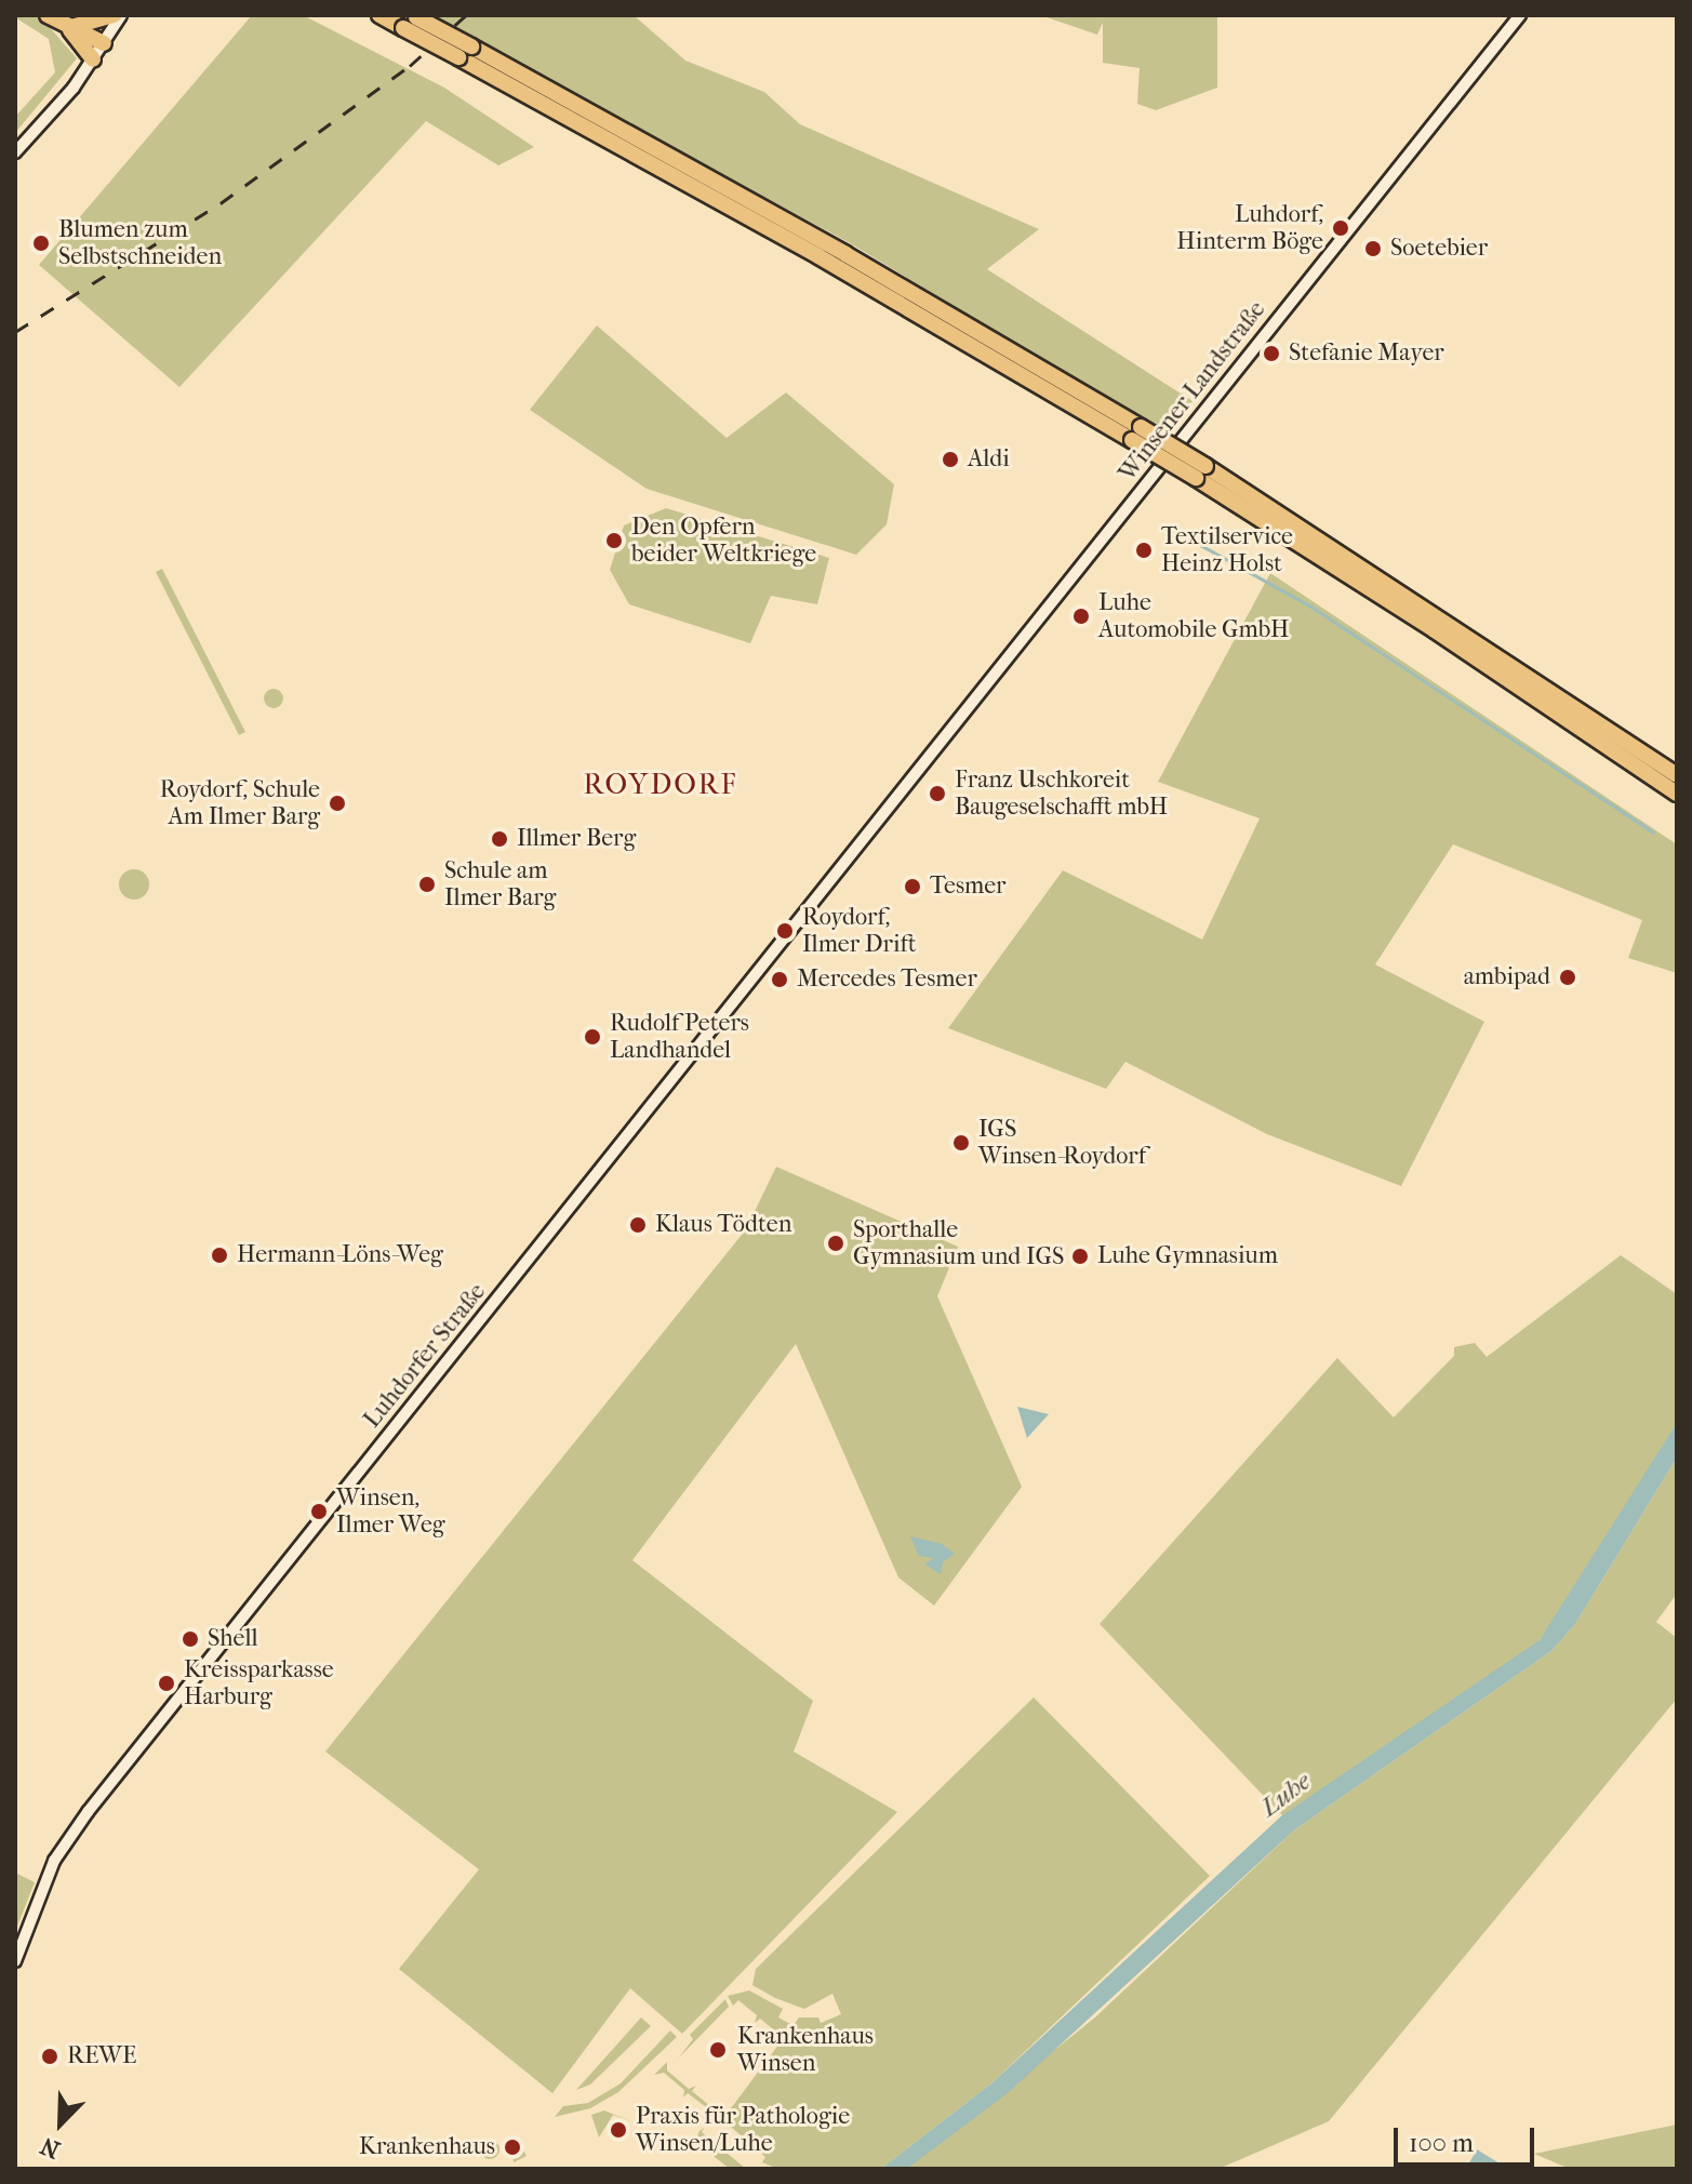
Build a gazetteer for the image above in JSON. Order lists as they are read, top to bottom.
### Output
{
  "streets": {
    "main road": ["Winsener Landstraße", "Luhdorfer Straße"]
  },
  "crossings": [
    ["Winsener Landstraße", "Luhdorfer Straße"]
  ],
  "districts": ["ROYDORF"],
  "water": ["Luhe"],
  "places": [
    "Luhdorf, Hinterm Böge",
    "Blumen zum Selbstschneiden",
    "Soetebier",
    "Stefanie Mayer",
    "Aldi",
    "Den Opfern beider Weltkriege",
    "Textilservice Heinz Holst",
    "Luhe Automobile GmbH",
    "Franz Uschkoreit Baugeselschafft mbH",
    "Roydorf, Schule Am Ilmer Barg",
    "Illmer Berg",
    "Schule am Ilmer Barg",
    "Tesmer",
    "Roydorf, Ilmer Drift",
    "ambipad",
    "Mercedes Tesmer",
    "Rudolf Peters Landhandel",
    "IGS Winsen-Roydorf",
    "Klaus Tödten",
    "Sporthalle Gymnasium und IGS",
    "Hermann-Löns-Weg",
    "Luhe Gymnasium",
    "Winsen, Ilmer Weg",
    "Shell",
    "Kreissparkasse Harburg",
    "Krankenhaus Winsen",
    "REWE",
    "Praxis für Pathologie Winsen/Luhe",
    "Krankenhaus"
  ],
  "scale_bar": "100 m",
  "north": "bottom left"
}
